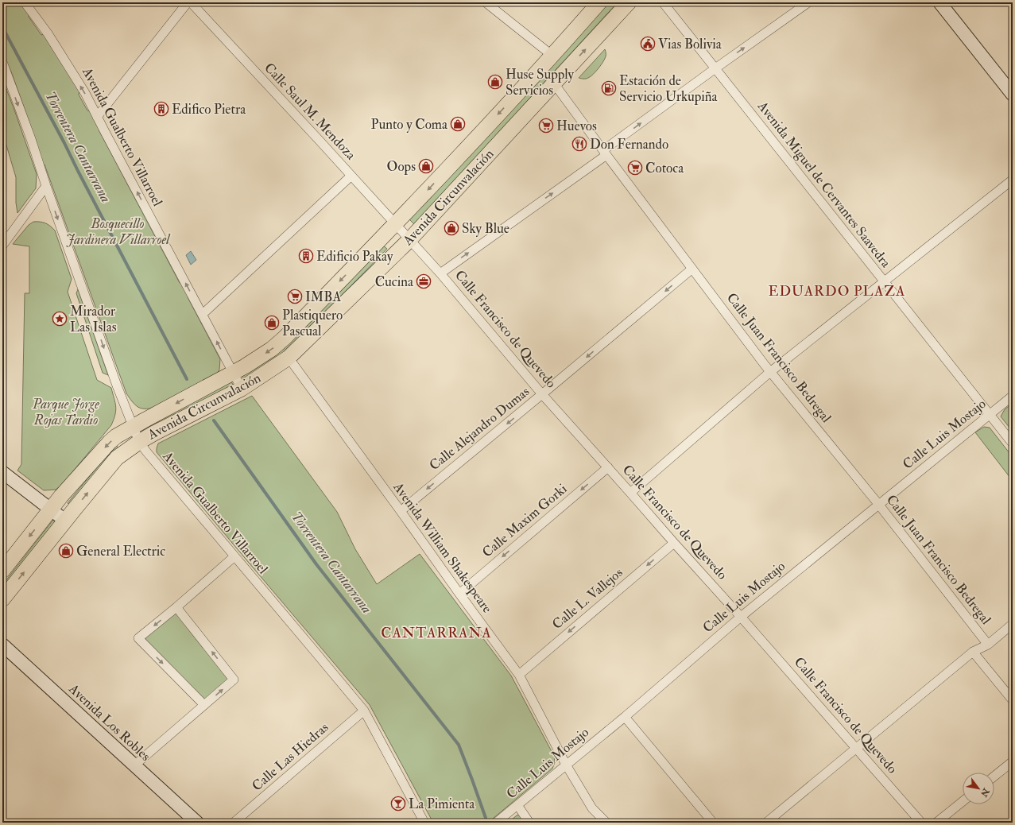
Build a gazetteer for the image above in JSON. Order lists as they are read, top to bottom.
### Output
{
  "streets": {
    "highway": ["Avenida Circunvalación"],
    "main road": ["Avenida Los Robles"],
    "street": [
      "Calle Saul M. Mendoza",
      "Avenida Gualberto Villarroel",
      "Avenida Miguel de Cervantes Saavedra",
      "Calle Francisco de Quevedo",
      "Calle Juan Francisco Bedregal",
      "Calle Alejandro Dumas",
      "Calle Luis Mostajo",
      "Calle Maxim Gorki",
      "Avenida William Shakespeare",
      "Calle L. Vallejos",
      "Calle Las Hiedras"
    ]
  },
  "crossings": [
    ["Calle Saul M. Mendoza", "Avenida Circunvalación"],
    ["Calle Saul M. Mendoza", "Calle Francisco de Quevedo"],
    ["Avenida Gualberto Villarroel", "Avenida Circunvalación"],
    ["Avenida Gualberto Villarroel", "Calle Las Hiedras"],
    ["Avenida Miguel de Cervantes Saavedra", "Calle Luis Mostajo"],
    ["Avenida Circunvalación", "Calle Francisco de Quevedo"],
    ["Avenida Circunvalación", "Calle Juan Francisco Bedregal"],
    ["Avenida Circunvalación", "Avenida William Shakespeare"],
    ["Calle Francisco de Quevedo", "Calle Alejandro Dumas"],
    ["Calle Francisco de Quevedo", "Calle Luis Mostajo"],
    ["Calle Francisco de Quevedo", "Calle Maxim Gorki"],
    ["Calle Francisco de Quevedo", "Calle L. Vallejos"],
    ["Calle Juan Francisco Bedregal", "Calle Alejandro Dumas"],
    ["Calle Juan Francisco Bedregal", "Calle Luis Mostajo"],
    ["Calle Alejandro Dumas", "Avenida William Shakespeare"],
    ["Calle Luis Mostajo", "Avenida William Shakespeare"],
    ["Calle Maxim Gorki", "Avenida William Shakespeare"],
    ["Avenida William Shakespeare", "Calle L. Vallejos"]
  ],
  "one_way": ["Calle Alejandro Dumas", "Calle Maxim Gorki", "Calle L. Vallejos"],
  "districts": ["EDUARDO PLAZA", "CANTARRANA"],
  "water": ["Torrentera Cantarrana"],
  "parks": ["Bosquecillo Jardinera Villarroel", "Parque Jorge Rojas Tardio"],
  "places": {
    "public building": ["Vias Bolivia"],
    "shop": [
      "Huse Supply Servicios",
      "Punto y Coma",
      "Oops",
      "Sky Blue",
      "Plastiquero Pascual",
      "General Electric"
    ],
    "fuel station": ["Estación de Servicio Urkupiña"],
    "building": ["Edifico Pietra", "Edificio Pakay"],
    "supermarket": ["Huevos", "Cotoca", "IMBA"],
    "restaurant": ["Don Fernando"],
    "office": ["Cucina"],
    "place": ["Mirador Las Islas"],
    "bar": ["La Pimienta"]
  },
  "north": "bottom right"
}
